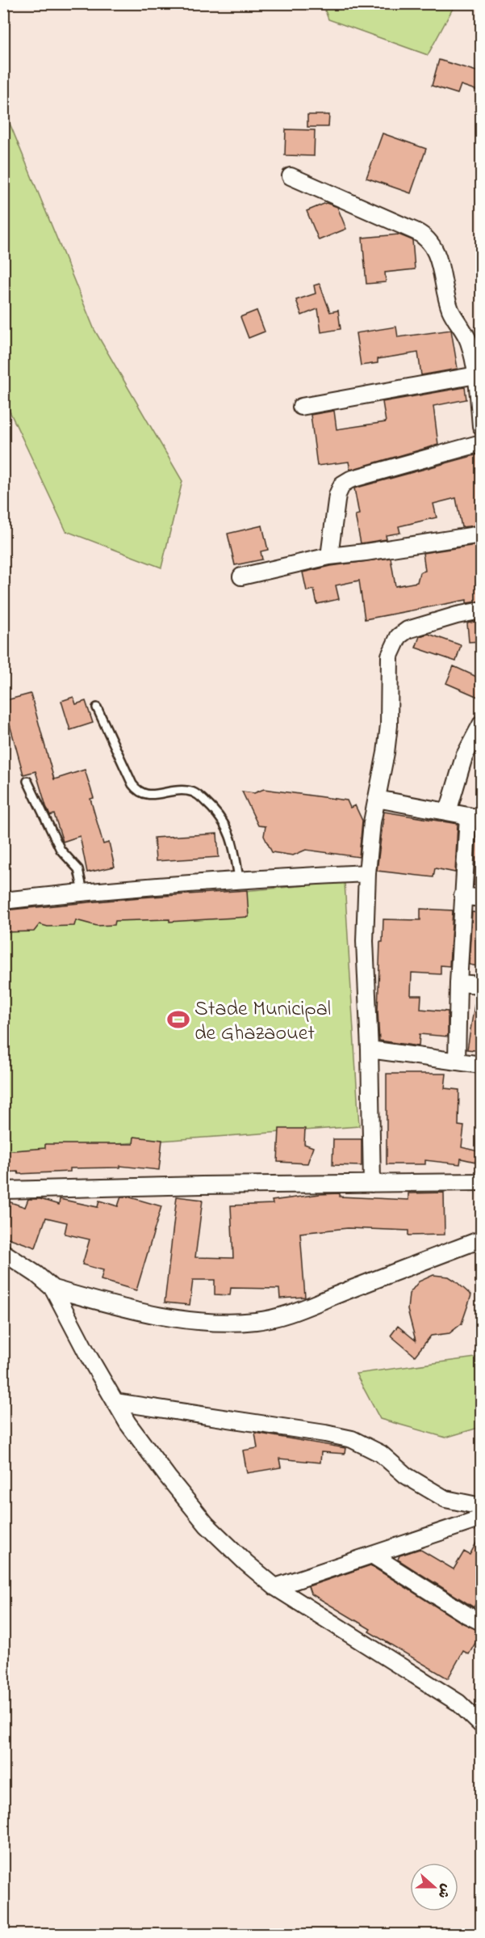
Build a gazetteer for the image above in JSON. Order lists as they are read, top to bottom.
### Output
{
  "places": {
    "sports": ["Stade Municipal de Ghazaouet"]
  },
  "north": "right"
}
